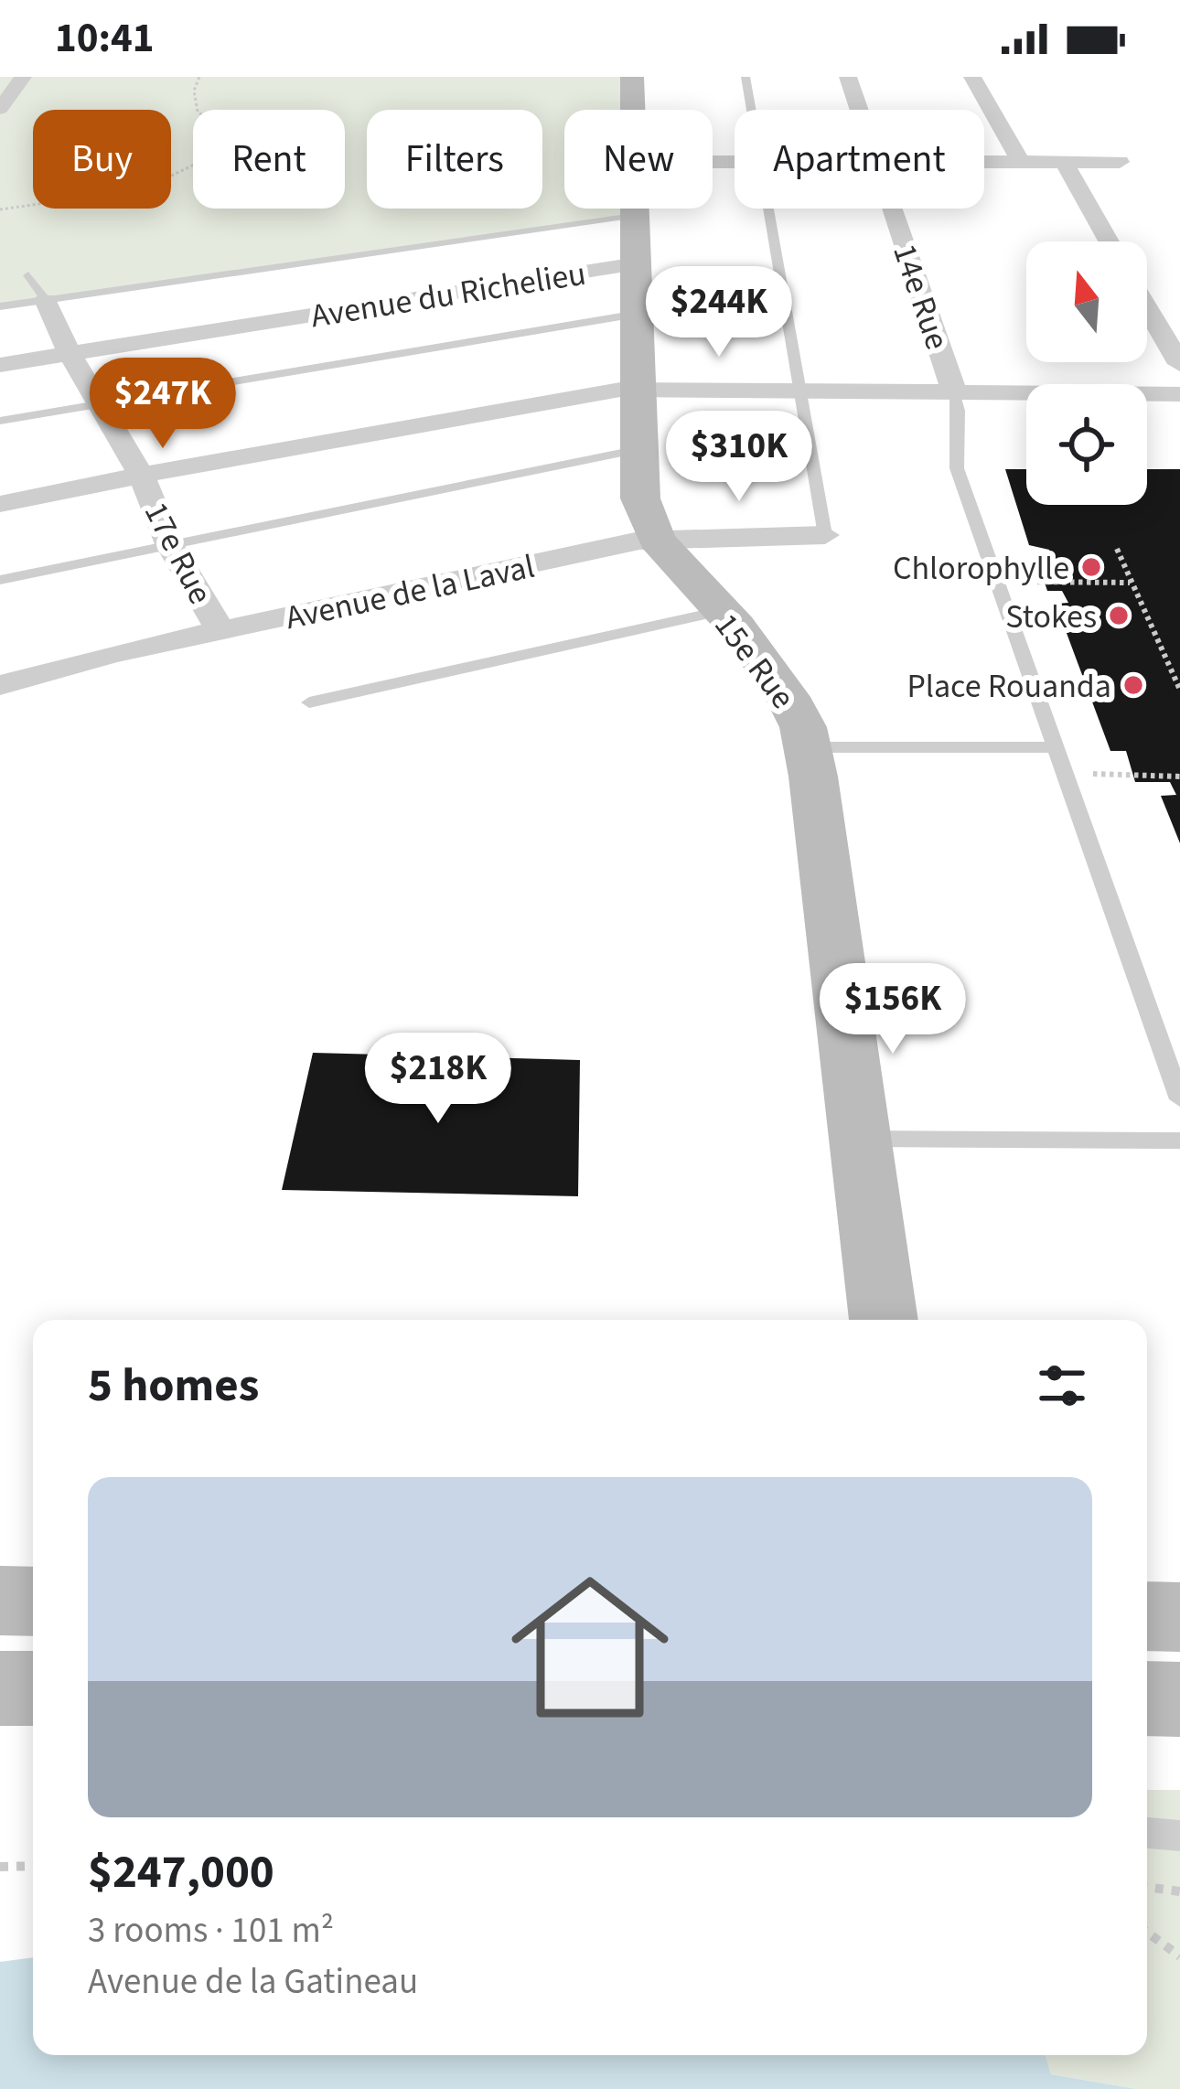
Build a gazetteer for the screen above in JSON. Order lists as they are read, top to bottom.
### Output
{
  "streets": {
    "street": [
      "Avenue du Richelieu",
      "14e Rue",
      "17e Rue",
      "Avenue de la Laval",
      "15e Rue"
    ]
  },
  "crossings": [
    ["Avenue du Richelieu", "17e Rue"],
    ["Avenue du Richelieu", "15e Rue"],
    ["17e Rue", "Avenue de la Laval"],
    ["Avenue de la Laval", "15e Rue"]
  ],
  "places": ["Chlorophylle", "Stokes", "Place Rouanda"],
  "north": "top",
  "page": {
    "status": "10:41",
    "chip": [
      "Buy",
      "Rent",
      "Filters",
      "New",
      "Apartment"
    ],
    "price": [
      "$244K",
      "$247K",
      "$310K",
      "$156K",
      "$218K"
    ],
    "heading": "5 homes",
    "list": [
      {
        "name": "$247,000",
        "note": "3 rooms · 101 m² · Avenue de la Gatineau"
      }
    ]
  }
}
